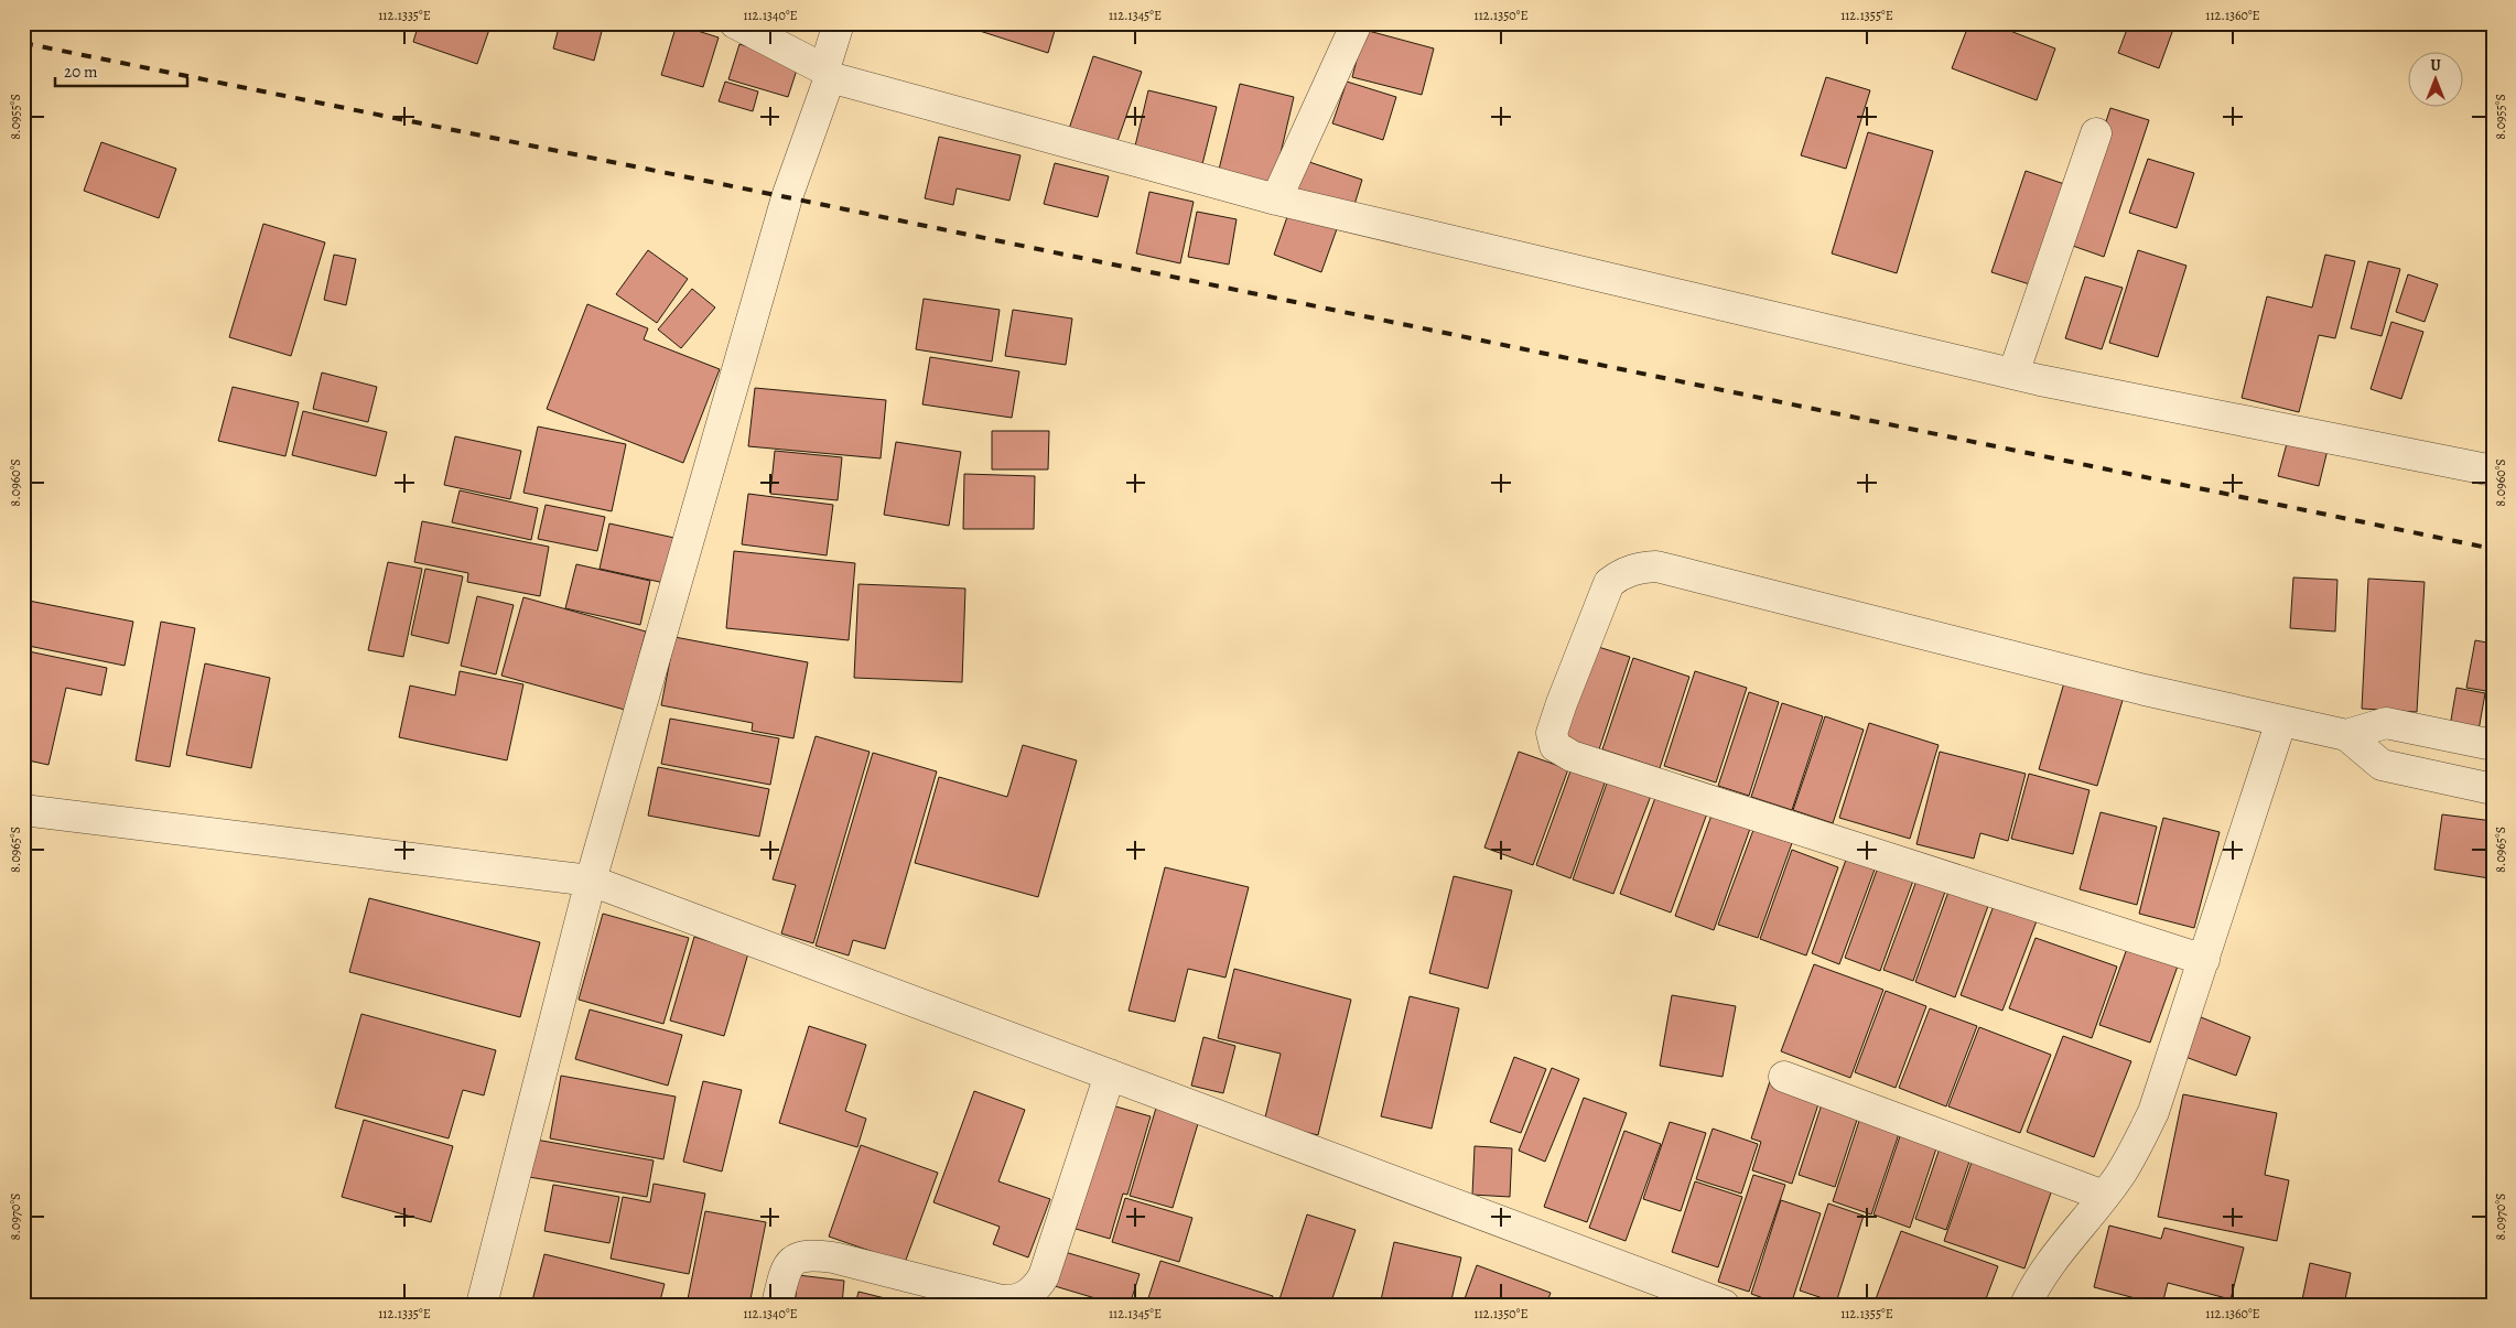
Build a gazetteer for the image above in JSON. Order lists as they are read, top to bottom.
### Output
{
  "scale_bar": "20 m",
  "north": "top",
  "coordinates": [
    "112.1335°E",
    "112.1340°E",
    "112.1345°E",
    "112.1350°E",
    "112.1355°E",
    "112.1360°E",
    "8.0955°S",
    "8.0960°S",
    "8.0965°S",
    "8.0970°S"
  ]
}
